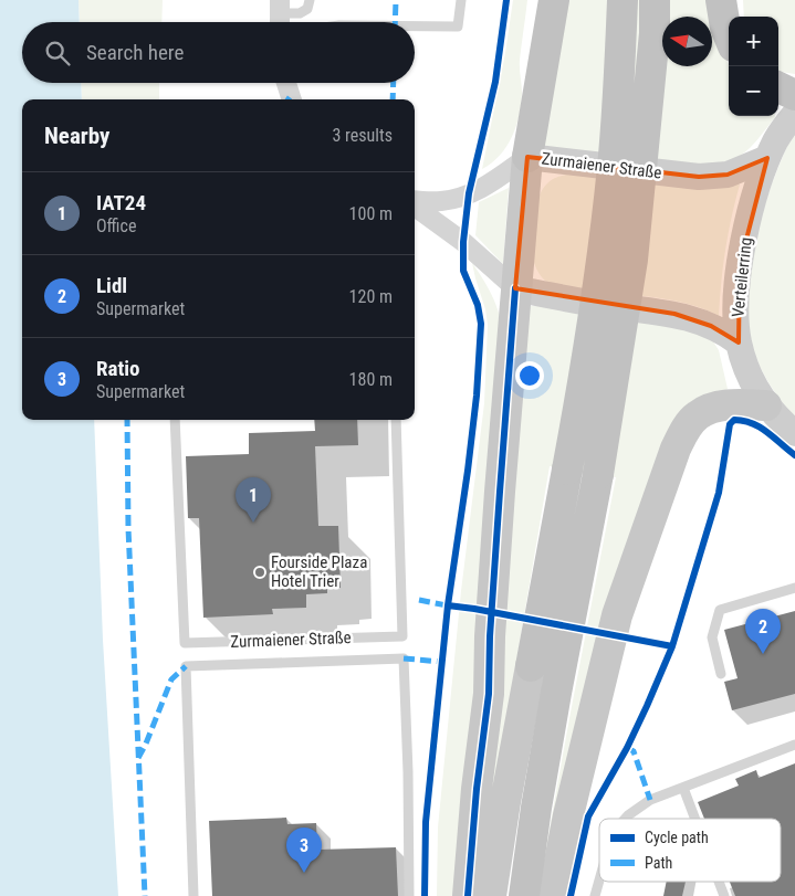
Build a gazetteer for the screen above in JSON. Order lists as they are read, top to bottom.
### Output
{
  "streets": {
    "main road": ["Zurmaiener Straße", "Verteilerring"]
  },
  "crossings": [
    ["Zurmaiener Straße", "Verteilerring"]
  ],
  "places": ["Fourside Plaza Hotel Trier"],
  "legend": ["Cycle path", "Path"],
  "north": "left",
  "page": {
    "map_buttons": ["+", "−"],
    "search": "Search here",
    "heading": ["Nearby", "3 results"],
    "list": [
      {
        "mark": "1",
        "name": "IAT24",
        "note": "Office",
        "value": "100 m"
      },
      {
        "mark": "2",
        "name": "Lidl",
        "note": "Supermarket",
        "value": "120 m"
      },
      {
        "mark": "3",
        "name": "Ratio",
        "note": "Supermarket",
        "value": "180 m"
      }
    ],
    "pins": ["1", "2", "3"]
  }
}
